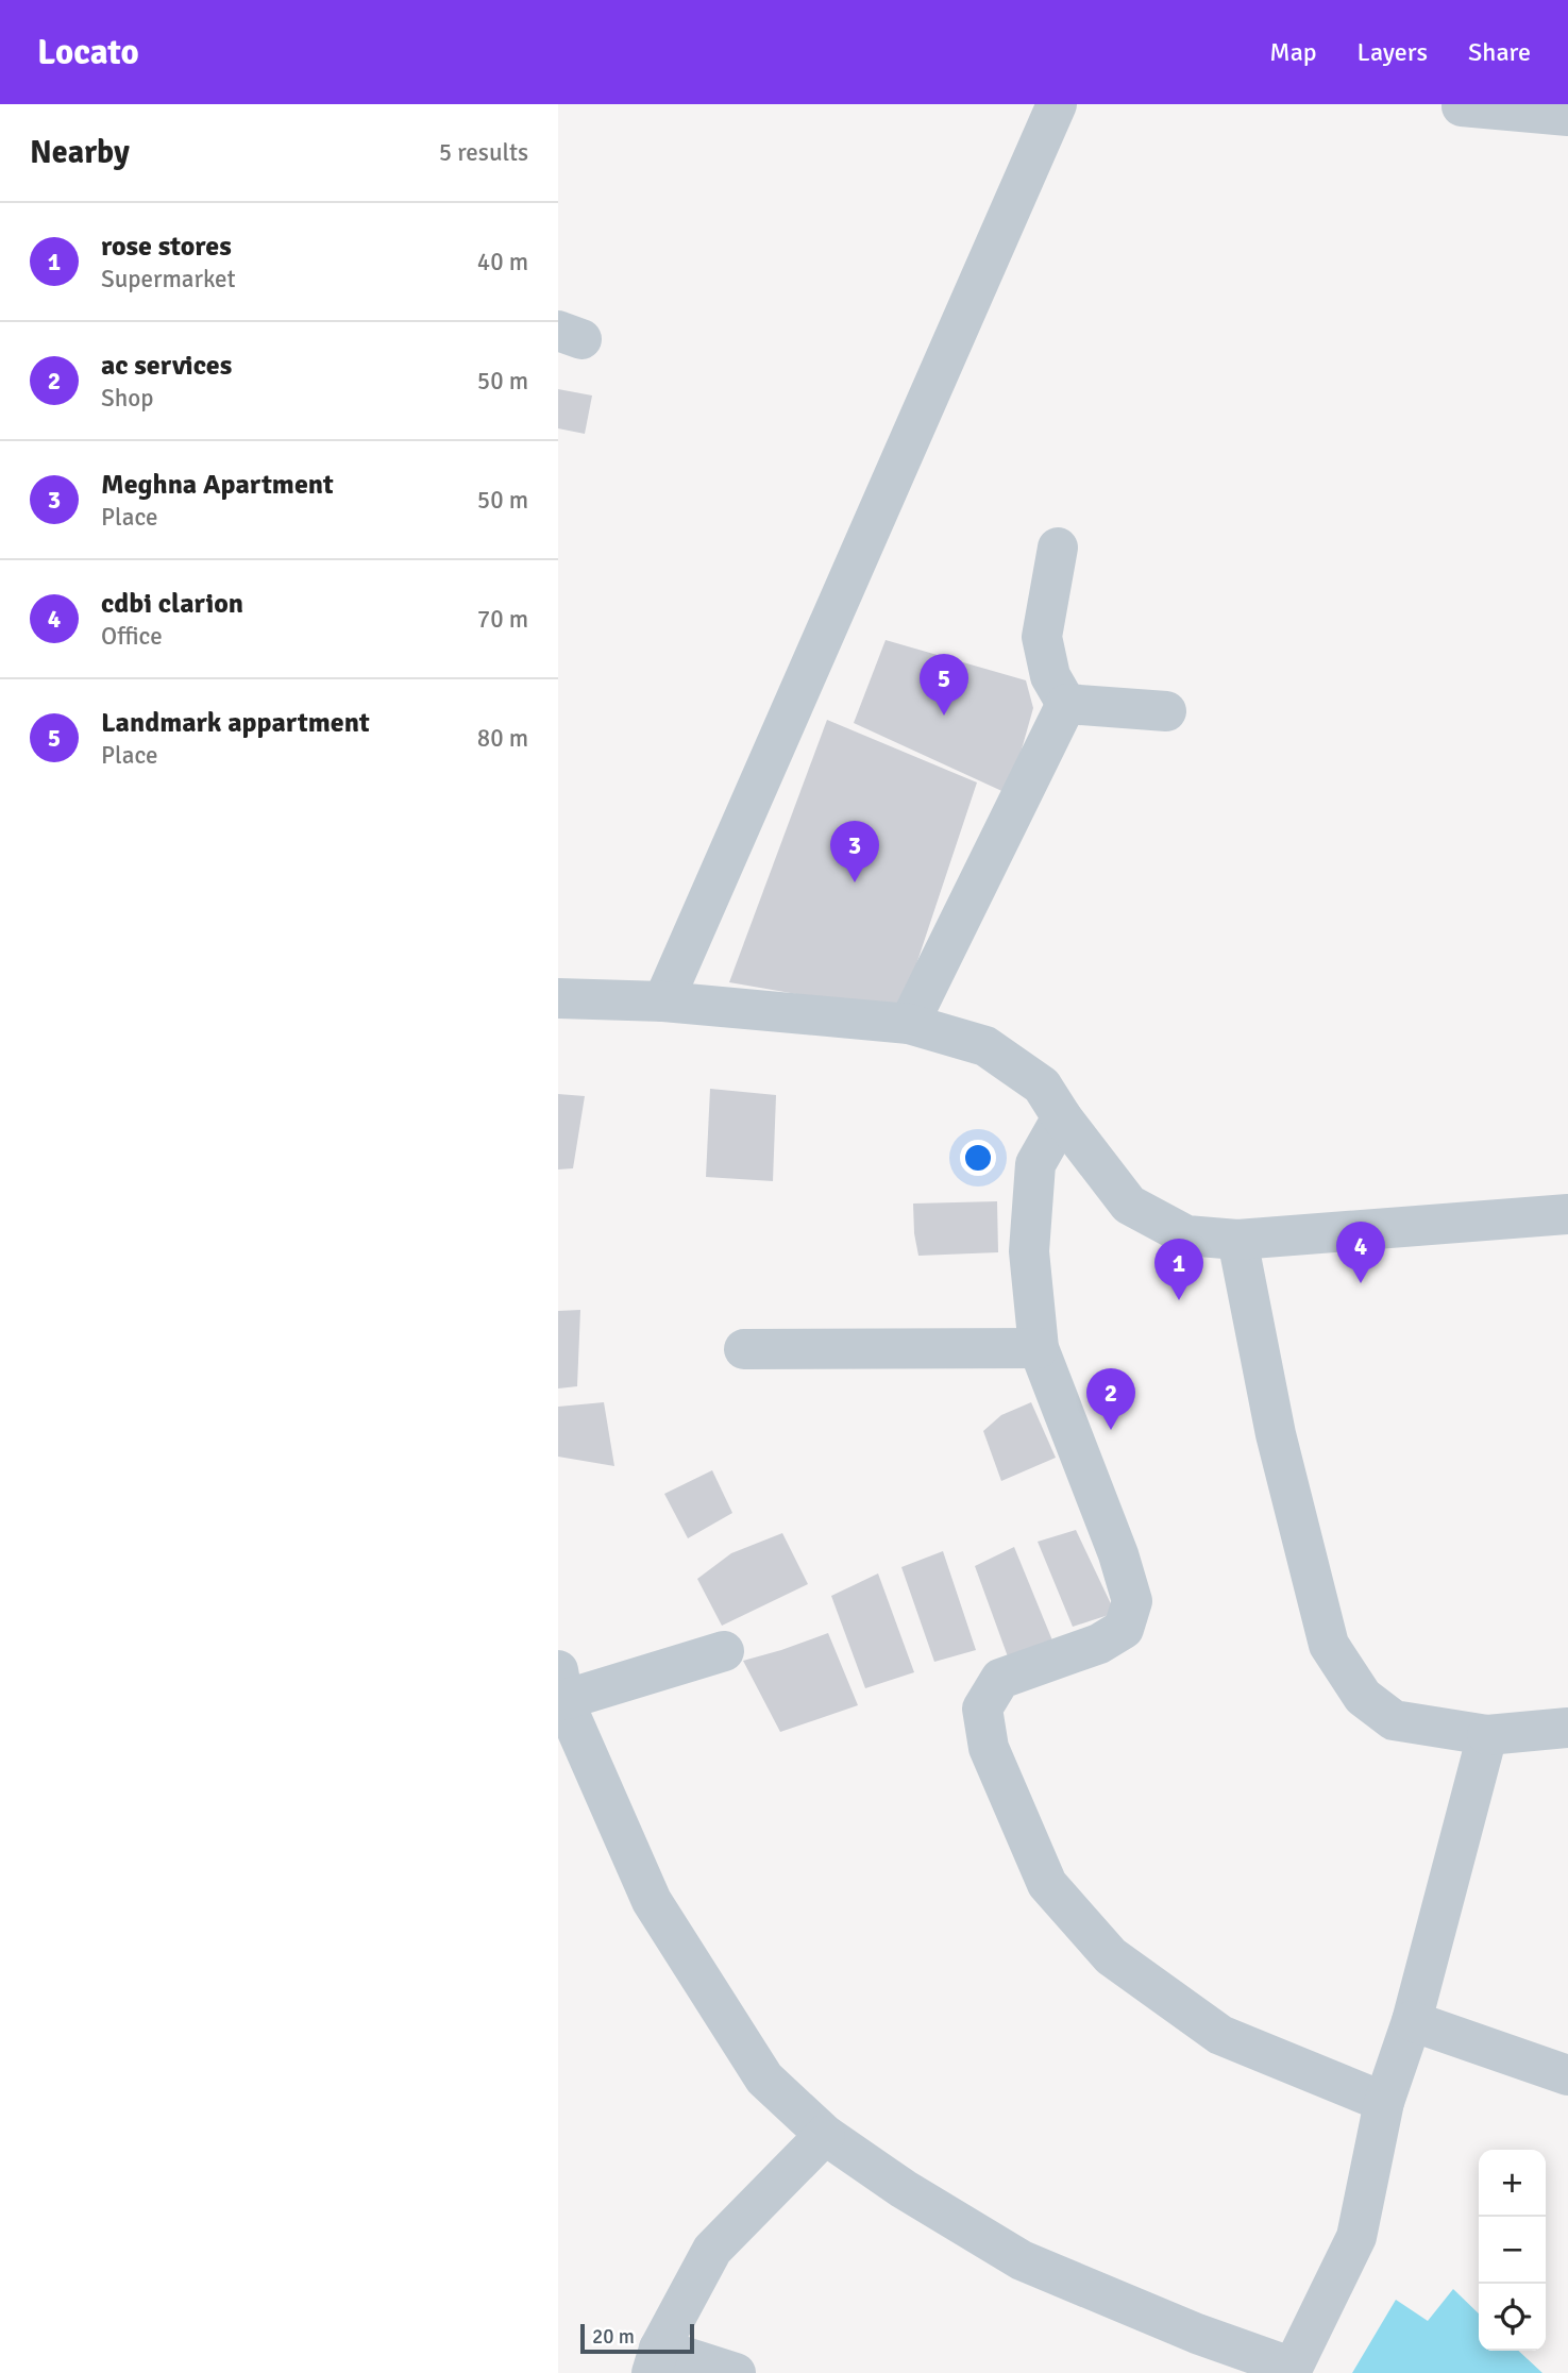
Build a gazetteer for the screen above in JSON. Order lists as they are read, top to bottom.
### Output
{
  "scale_bar": "20 m",
  "page": {
    "header": "Locato",
    "nav": ["Map", "Layers", "Share"],
    "heading": ["Nearby", "5 results"],
    "list": [
      {
        "mark": "1",
        "name": "rose stores",
        "note": "Supermarket",
        "value": "40 m"
      },
      {
        "mark": "2",
        "name": "ac services",
        "note": "Shop",
        "value": "50 m"
      },
      {
        "mark": "3",
        "name": "Meghna Apartment",
        "note": "Place",
        "value": "50 m"
      },
      {
        "mark": "4",
        "name": "cdbi clarion",
        "note": "Office",
        "value": "70 m"
      },
      {
        "mark": "5",
        "name": "Landmark appartment",
        "note": "Place",
        "value": "80 m"
      }
    ],
    "pins": [
      "5",
      "3",
      "4",
      "1",
      "2"
    ],
    "map_buttons": ["+", "−"],
    "scale": "20 m"
  }
}
